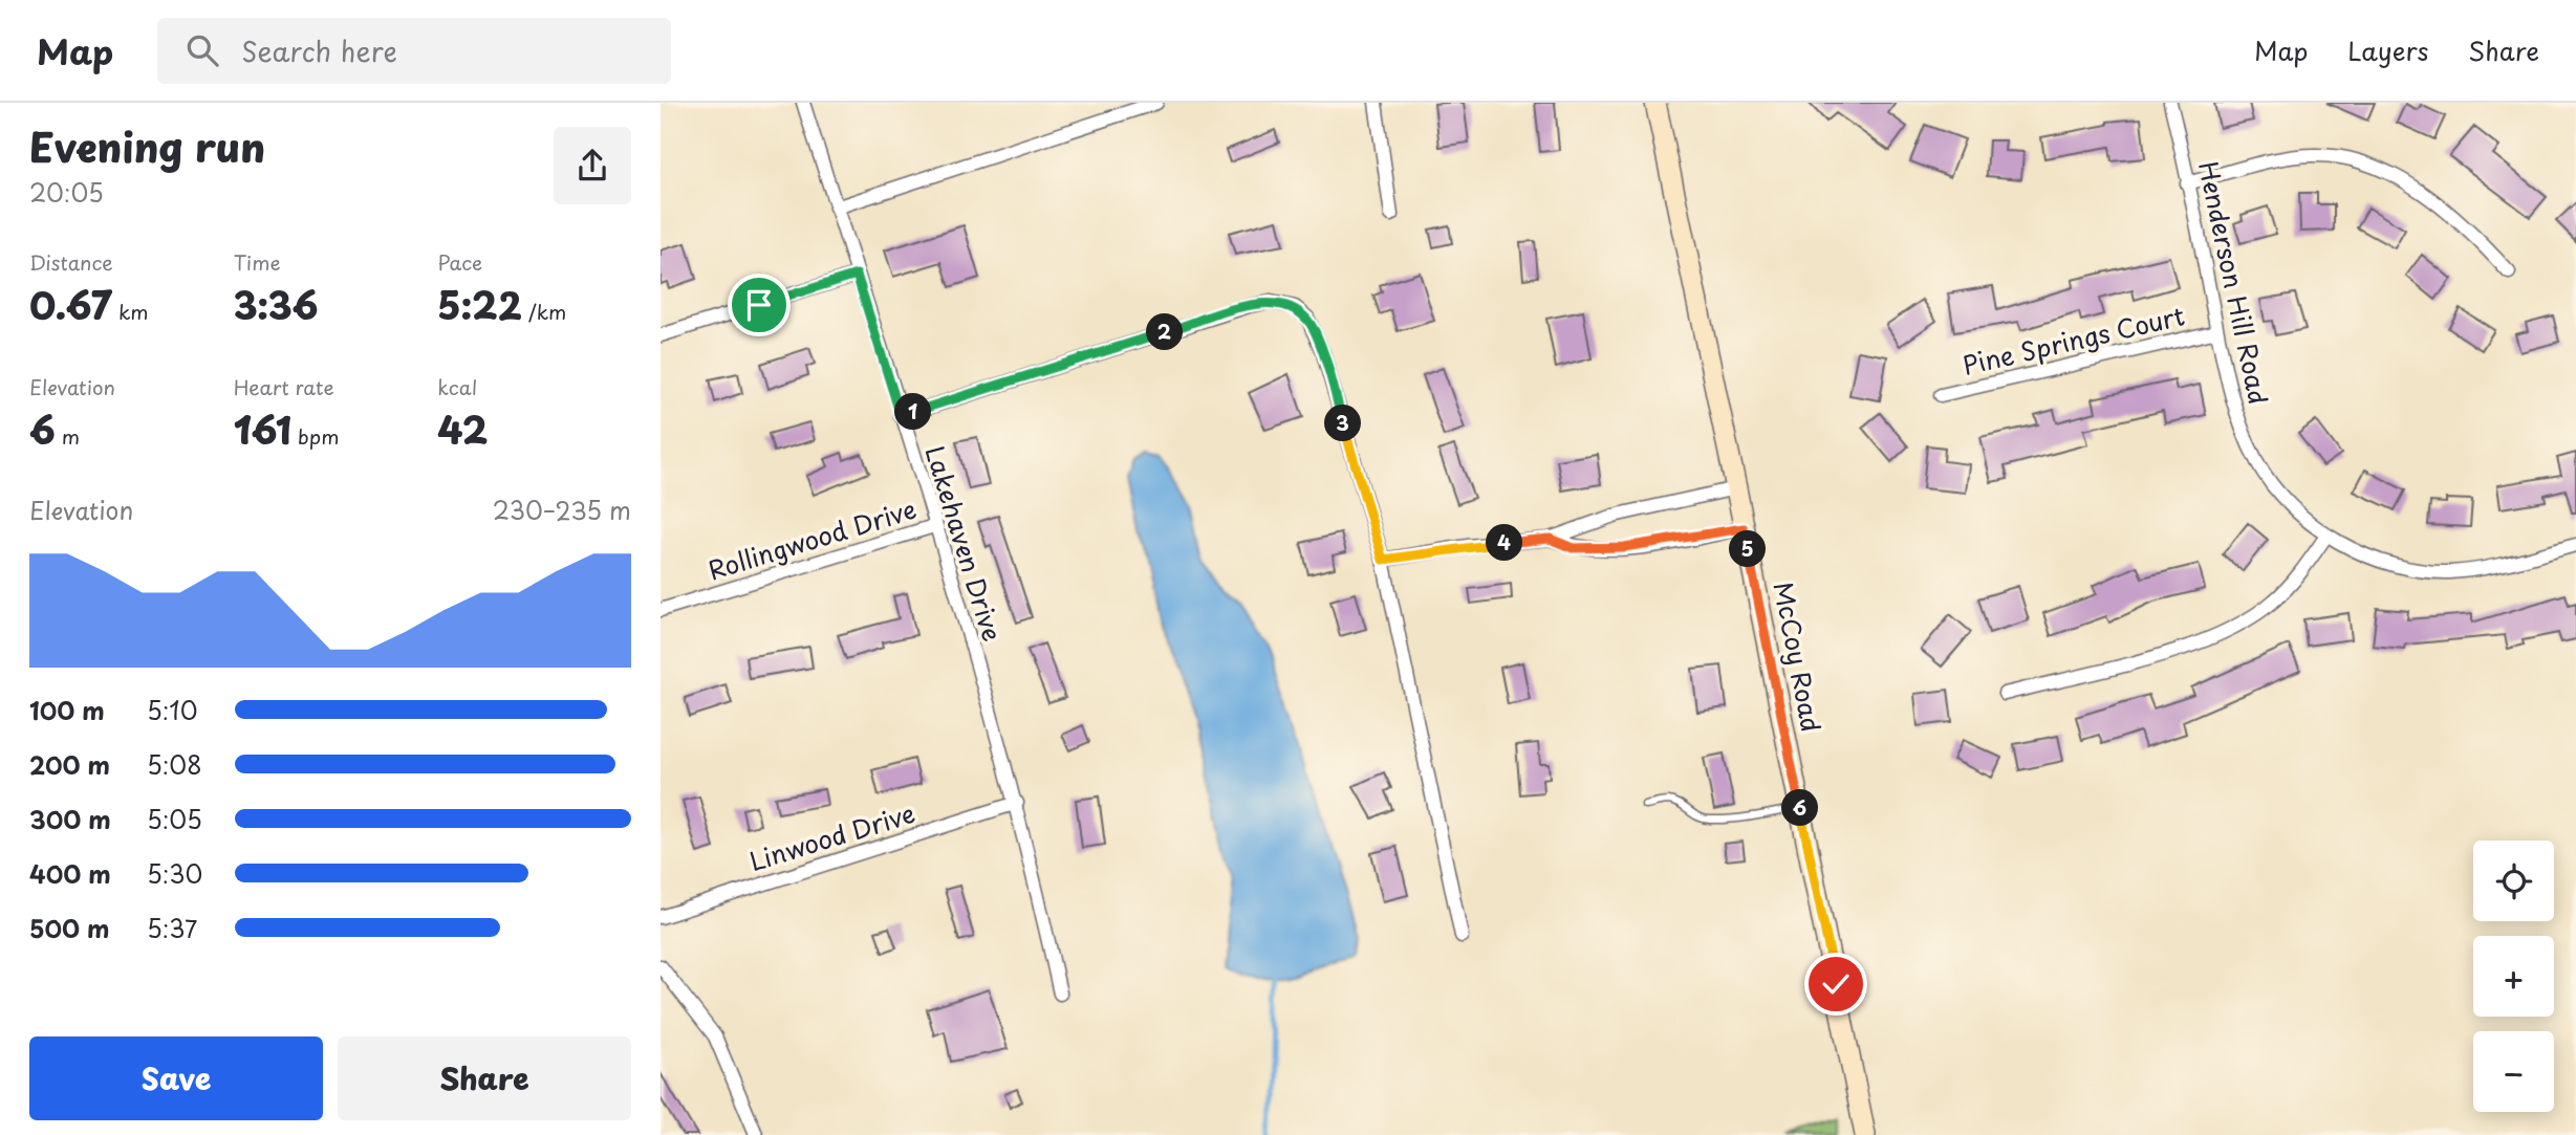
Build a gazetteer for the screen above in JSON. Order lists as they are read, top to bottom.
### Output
{
  "streets": {
    "main road": ["McCoy Road"],
    "street": [
      "Henderson Hill Road",
      "Pine Springs Court",
      "Rollingwood Drive",
      "Lakehaven Drive",
      "Linwood Drive"
    ]
  },
  "crossings": [
    ["Henderson Hill Road", "Pine Springs Court"],
    ["Rollingwood Drive", "Lakehaven Drive"],
    ["Lakehaven Drive", "Linwood Drive"]
  ],
  "page": {
    "header": "Map",
    "search": "Search here",
    "nav": ["Map", "Layers", "Share"],
    "heading": ["Evening run", "20:05"],
    "stats": [
      ["Distance", "0.67 km"],
      ["Time", "3:36"],
      ["Pace", "5:22 /km"],
      ["Elevation", "6 m"],
      ["Heart rate", "161 bpm"],
      ["kcal", "42"]
    ],
    "pins": [
      "2",
      "1",
      "3",
      "4",
      "5",
      "6"
    ],
    "chart": ["Elevation", "230–235 m"],
    "list": [
      {
        "name": "100 m",
        "note": "5:10"
      },
      {
        "name": "200 m",
        "note": "5:08"
      },
      {
        "name": "300 m",
        "note": "5:05"
      },
      {
        "name": "400 m",
        "note": "5:30"
      },
      {
        "name": "500 m",
        "note": "5:37"
      }
    ],
    "map_buttons": ["+", "−"],
    "buttons": ["Save", "Share"]
  }
}
